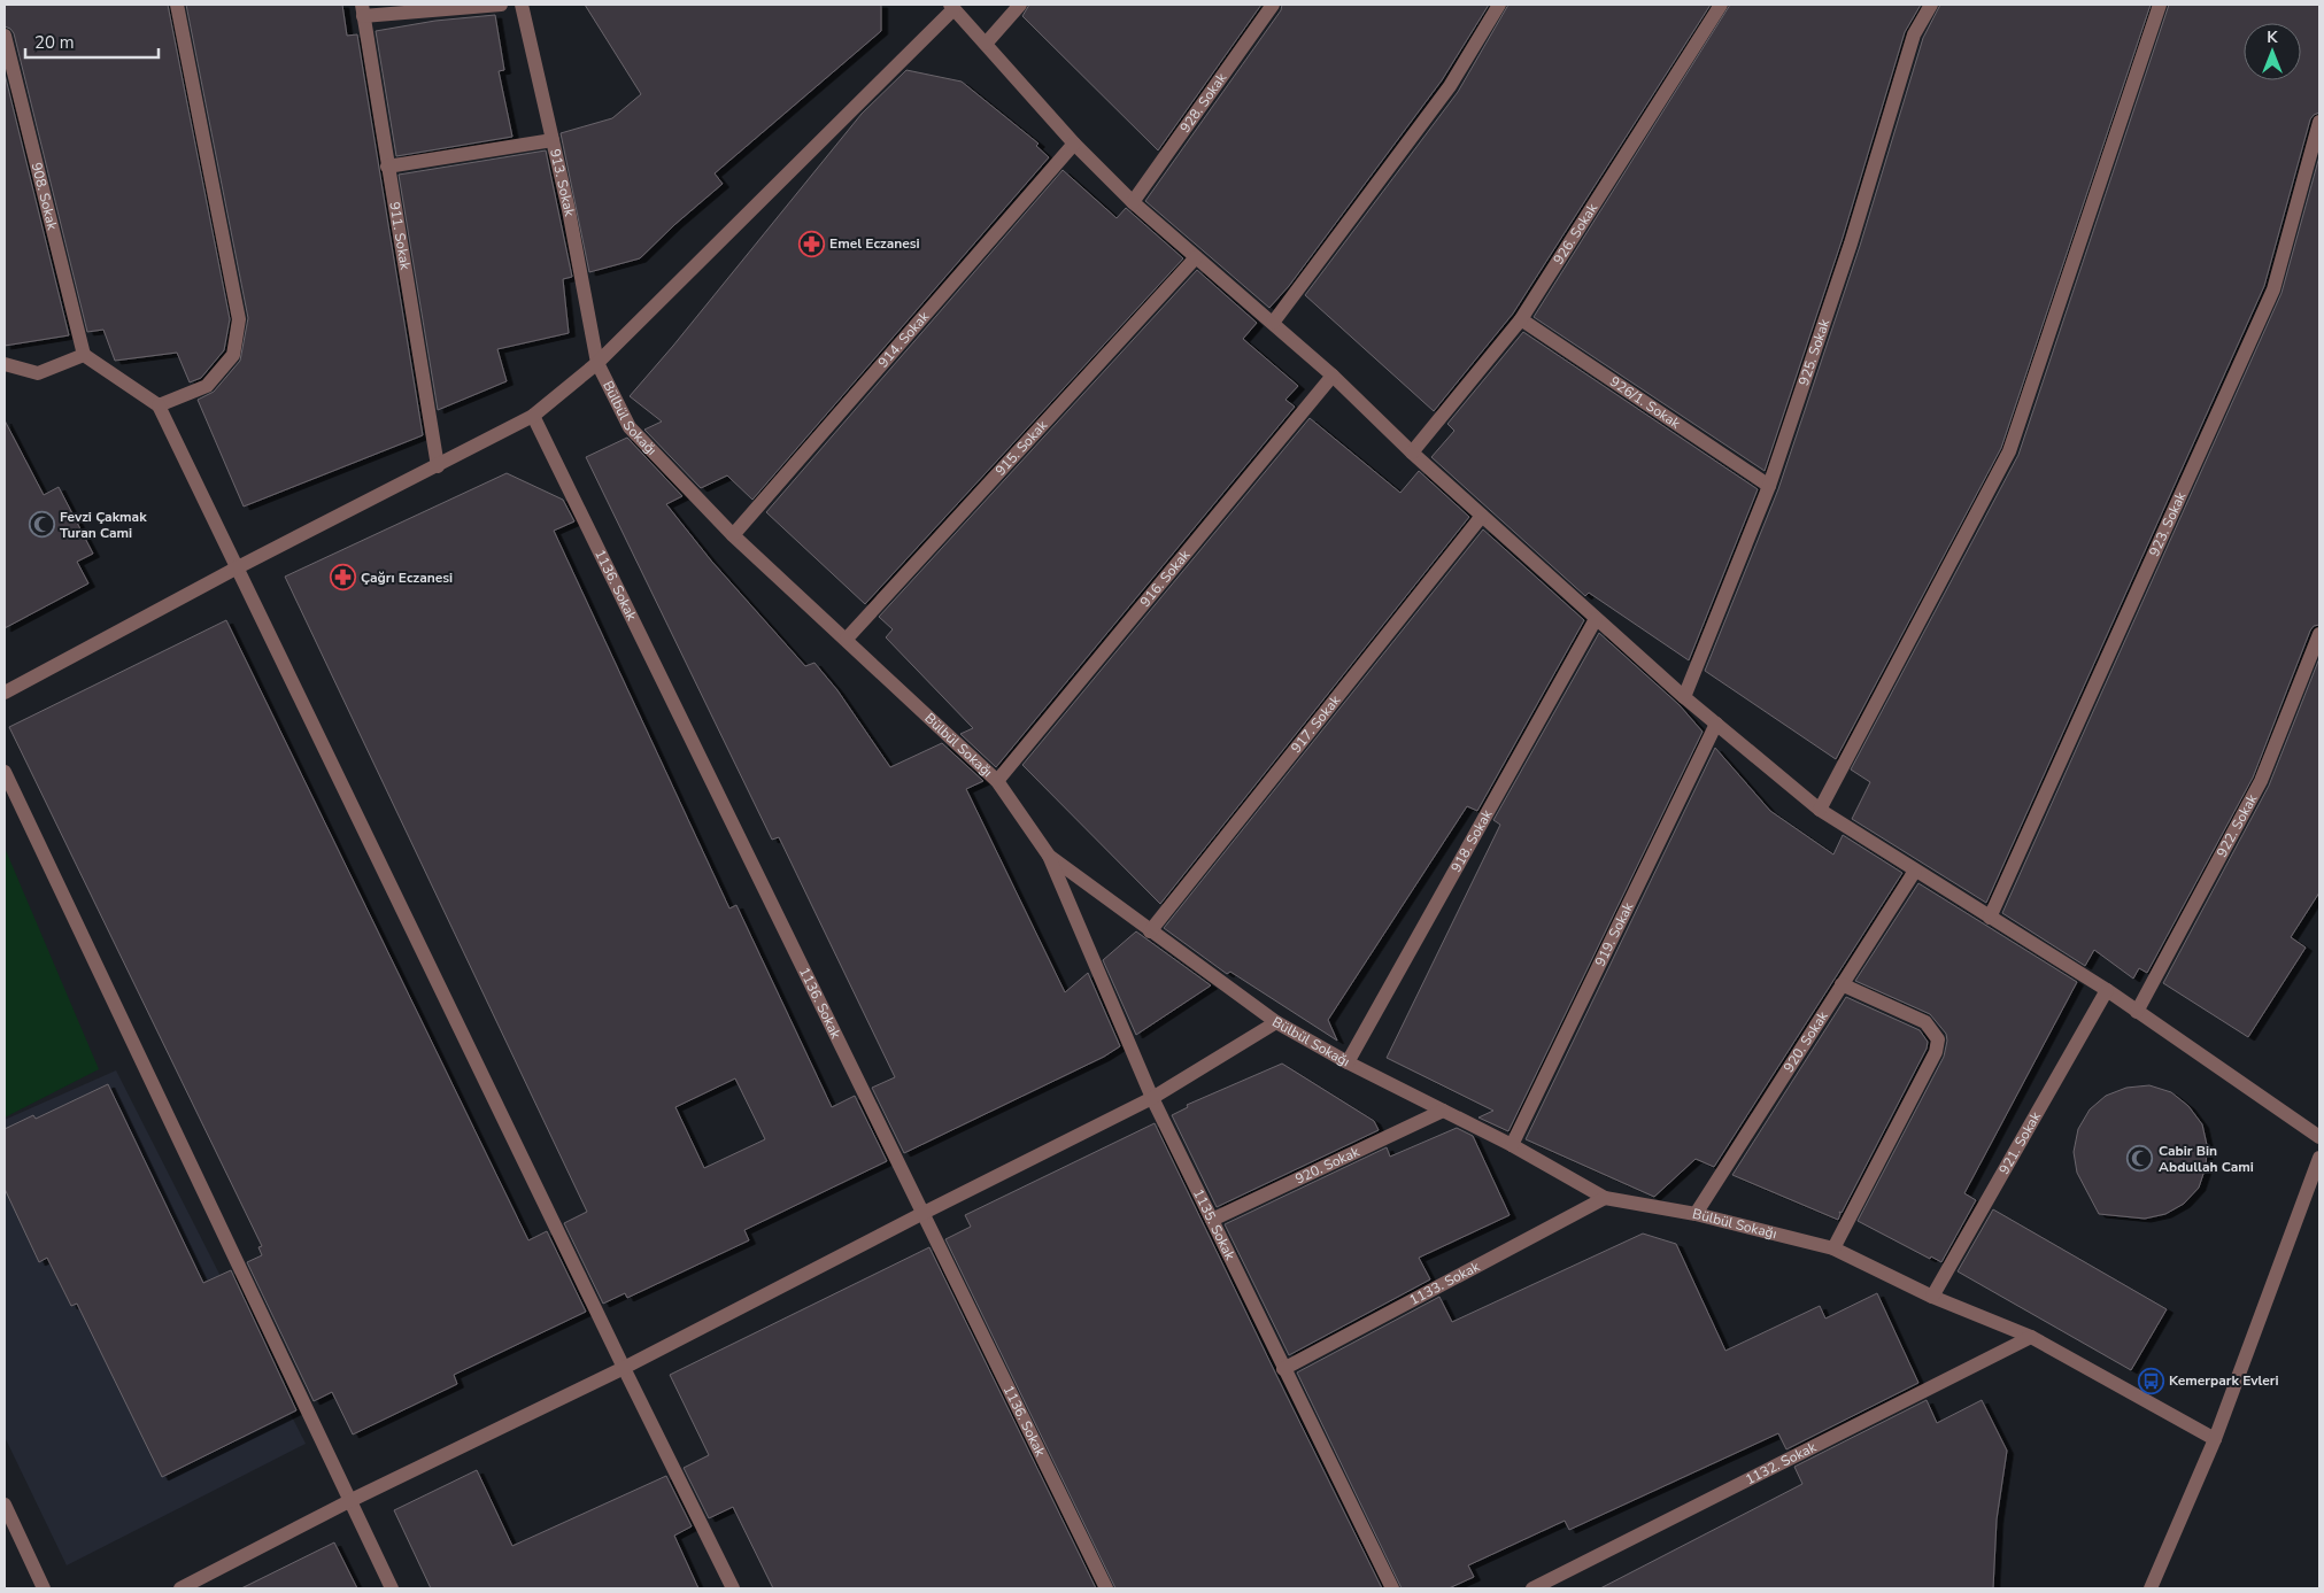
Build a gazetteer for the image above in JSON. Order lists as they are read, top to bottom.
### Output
{
  "streets": {
    "street": [
      "928. Sokak",
      "913. Sokak",
      "908. Sokak",
      "926. Sokak",
      "911. Sokak",
      "914. Sokak",
      "925. Sokak",
      "926/1. Sokak",
      "Bülbül Sokağı",
      "915. Sokak",
      "923. Sokak",
      "916. Sokak",
      "1136. Sokak",
      "917. Sokak",
      "922. Sokak",
      "918. Sokak",
      "919. Sokak",
      "920. Sokak",
      "921. Sokak",
      "1135. Sokak",
      "1133. Sokak",
      "1132. Sokak"
    ]
  },
  "crossings": [
    ["913. Sokak", "Bülbül Sokağı"],
    ["926. Sokak", "926/1. Sokak"],
    ["914. Sokak", "Bülbül Sokağı"],
    ["925. Sokak", "926/1. Sokak"],
    ["Bülbül Sokağı", "915. Sokak"],
    ["Bülbül Sokağı", "916. Sokak"],
    ["Bülbül Sokağı", "917. Sokak"],
    ["Bülbül Sokağı", "918. Sokak"],
    ["Bülbül Sokağı", "919. Sokak"],
    ["Bülbül Sokağı", "920. Sokak"],
    ["Bülbül Sokağı", "921. Sokak"],
    ["Bülbül Sokağı", "1135. Sokak"],
    ["Bülbül Sokağı", "1133. Sokak"],
    ["Bülbül Sokağı", "1132. Sokak"],
    ["920. Sokak", "1135. Sokak"],
    ["1135. Sokak", "1133. Sokak"]
  ],
  "places": {
    "pharmacy": ["Emel Eczanesi", "Çağrı Eczanesi"],
    "mosque": ["Fevzi Çakmak Turan Cami", "Cabir Bin Abdullah Cami"],
    "bus stop": ["Kemerpark Evleri"]
  },
  "scale_bar": "20 m",
  "north": "top"
}
